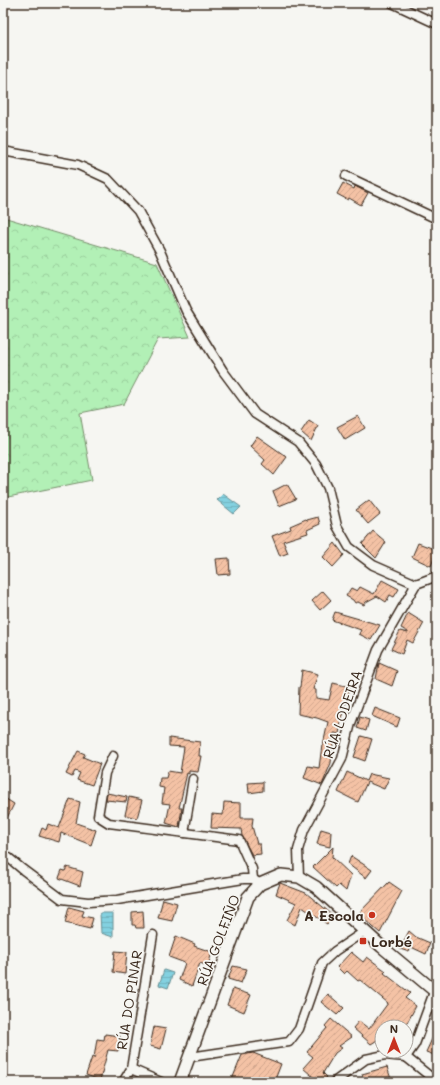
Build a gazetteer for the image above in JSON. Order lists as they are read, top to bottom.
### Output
{
  "streets": {
    "main road": ["RÚA GOLFIÑO"],
    "street": ["RÚA LODEIRA", "RÚA DO PINAR"]
  },
  "crossings": [
    ["RÚA LODEIRA", "RÚA GOLFIÑO"]
  ],
  "places": {
    "other": ["A Escola"],
    "transit": ["Lorbé"]
  },
  "north": "top"
}
